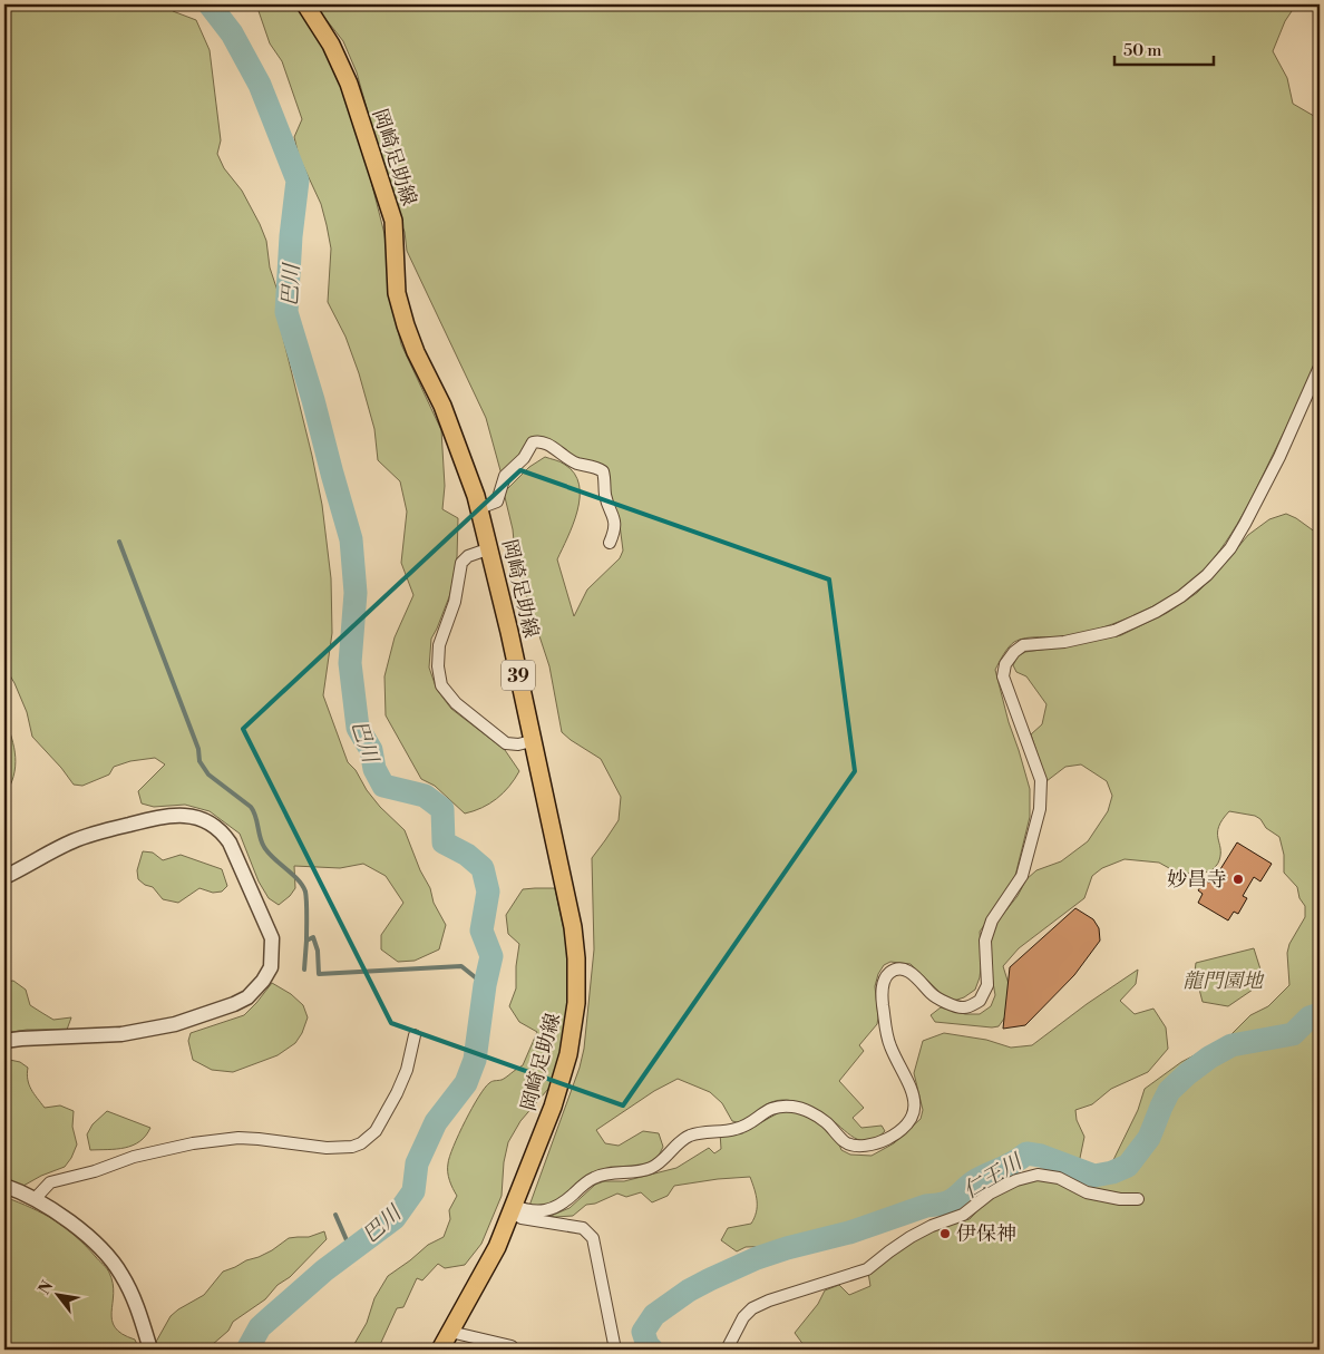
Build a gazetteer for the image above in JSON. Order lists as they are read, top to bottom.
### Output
{
  "streets": {
    "main road": ["岡崎足助線", "39"]
  },
  "water": ["巴川", "仁王川"],
  "parks": ["龍門園地"],
  "places": ["妙昌寺", "伊保神"],
  "scale_bar": "50 m",
  "north": "top left"
}
